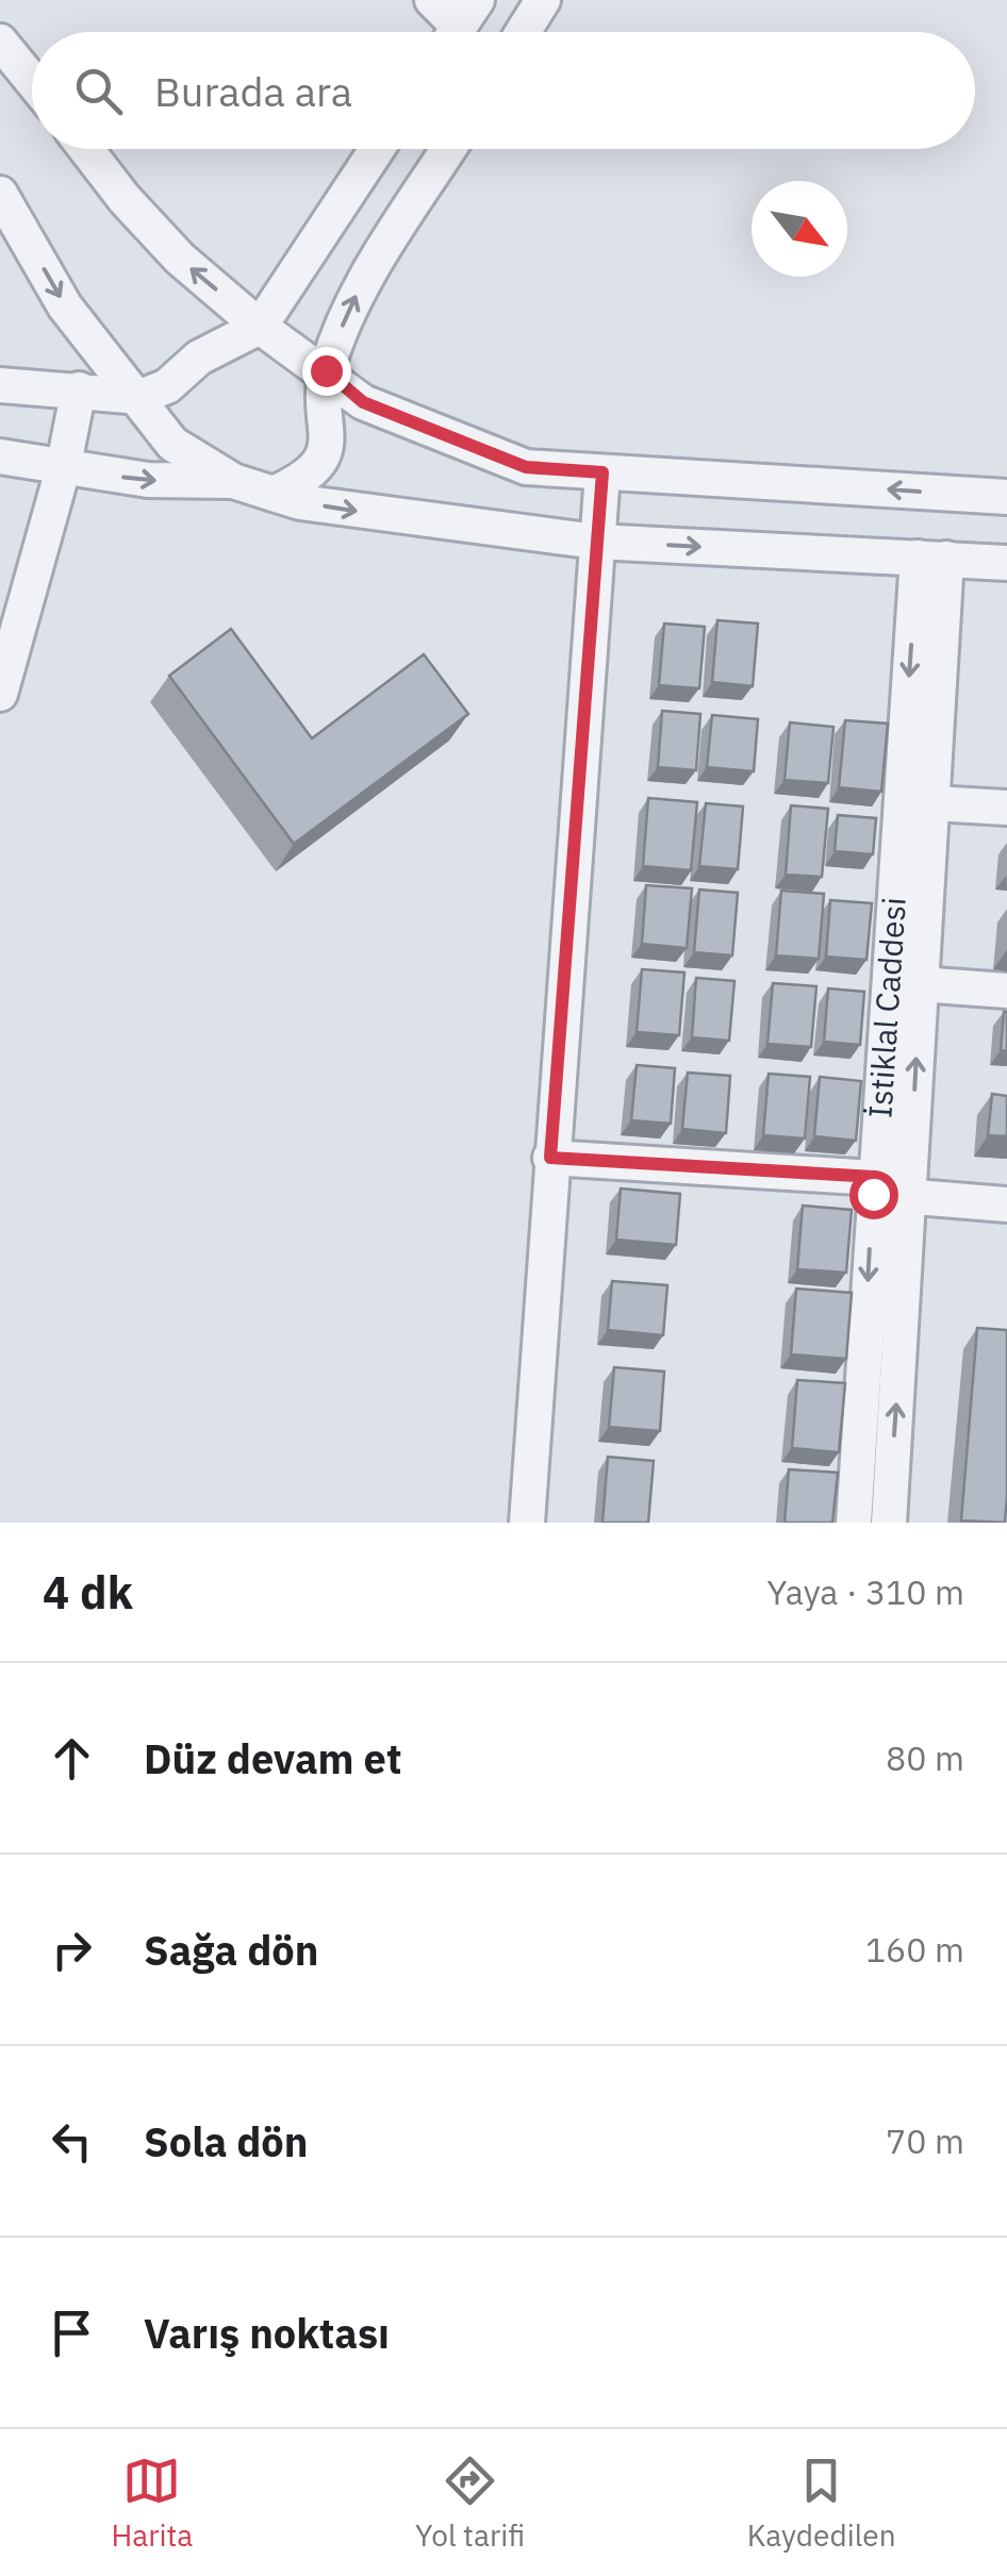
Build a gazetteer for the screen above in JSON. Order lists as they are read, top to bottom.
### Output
{
  "streets": {
    "street": ["İstiklal Caddesi"]
  },
  "north": "bottom right",
  "page": {
    "search": "Burada ara",
    "heading": ["4 dk", "Yaya · 310 m"],
    "list": [
      ["Düz devam et", "80 m"],
      ["Sağa dön", "160 m"],
      ["Sola dön", "70 m"],
      "Varış noktası"
    ],
    "nav": ["Harita", "Yol tarifi", "Kaydedilen"]
  }
}
